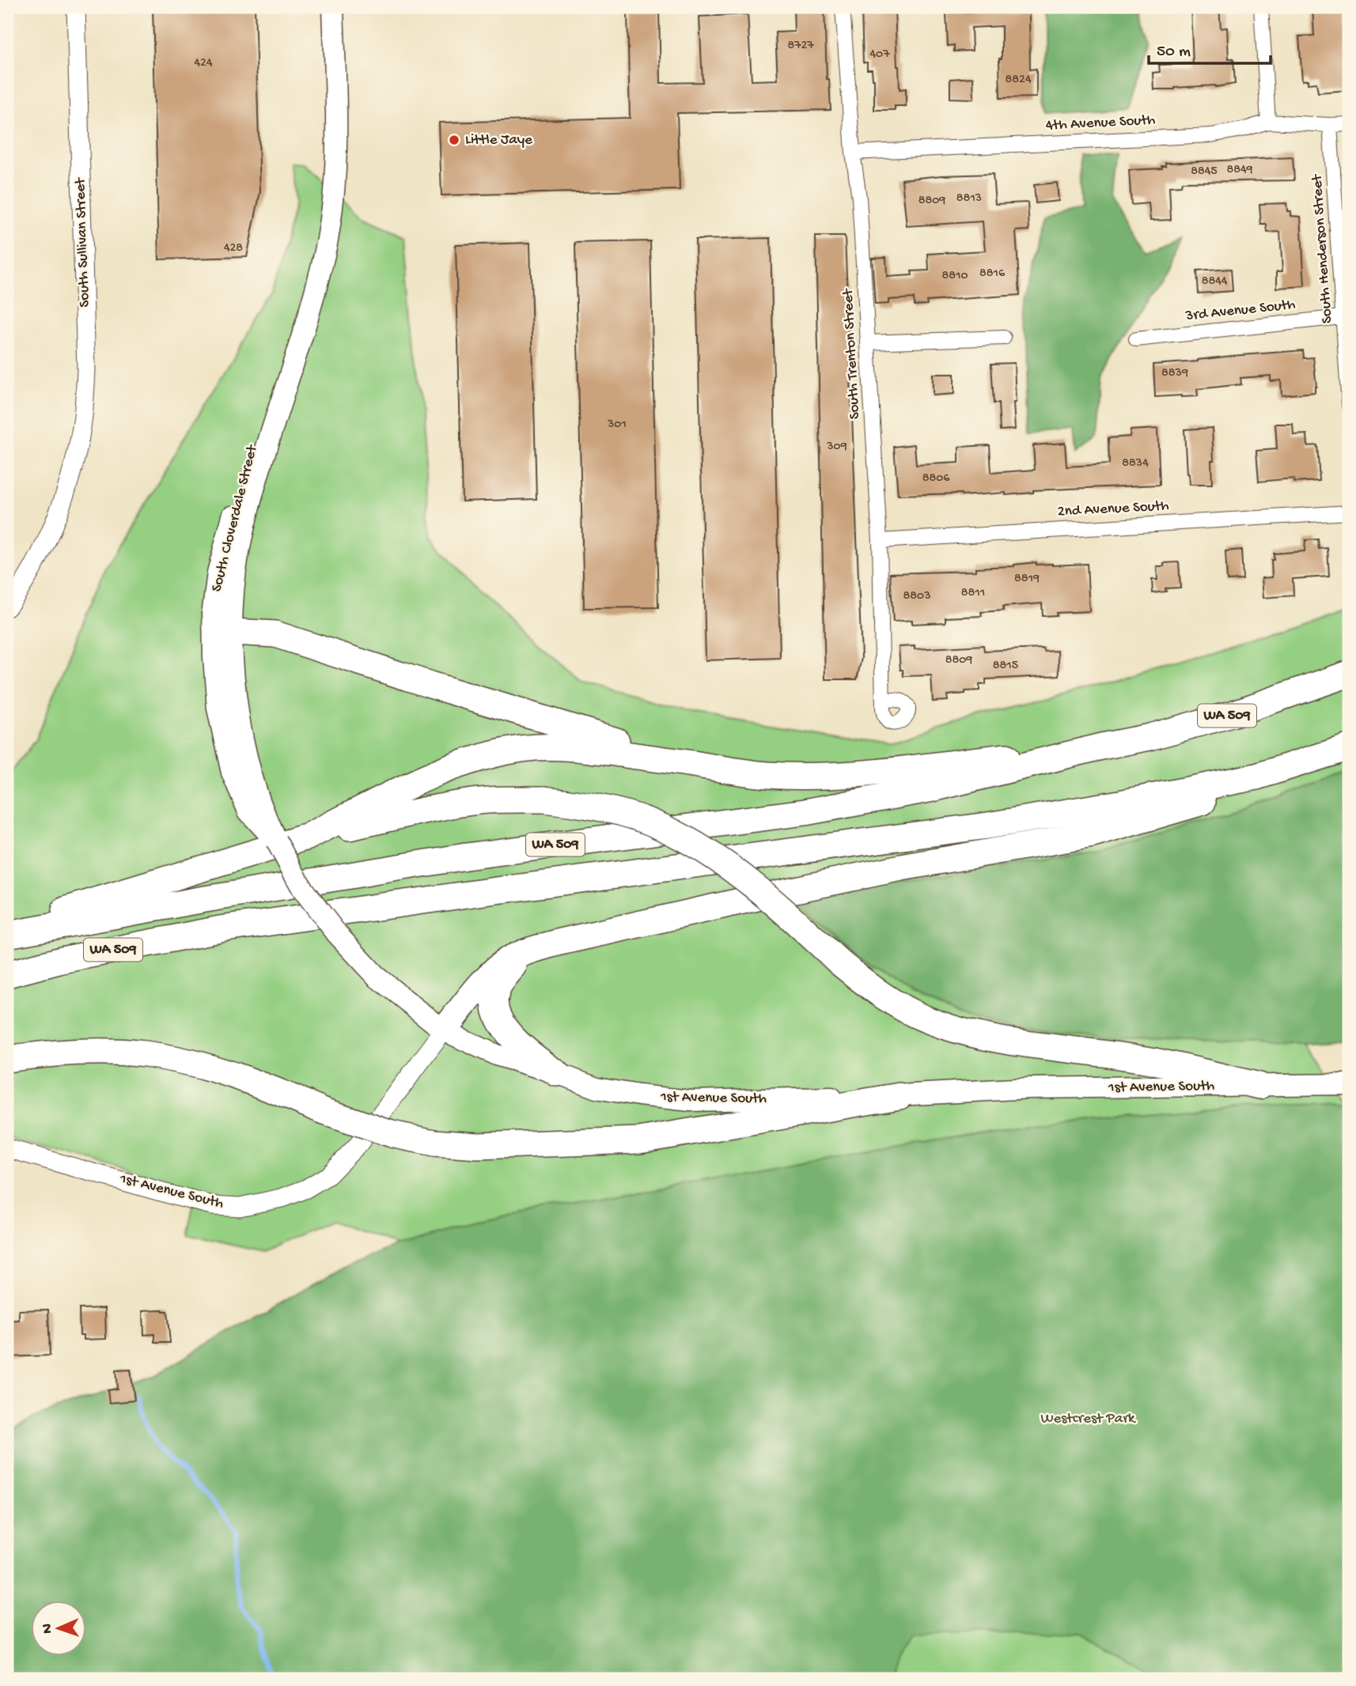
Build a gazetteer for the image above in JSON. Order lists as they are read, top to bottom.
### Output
{
  "streets": {
    "highway": ["WA 509"],
    "main road": ["South Cloverdale Street", "1st Avenue South"],
    "street": [
      "4th Avenue South",
      "South Sullivan Street",
      "South Henderson Street",
      "3rd Avenue South",
      "South Trenton Street",
      "2nd Avenue South"
    ]
  },
  "crossings": [
    ["4th Avenue South", "South Henderson Street"],
    ["4th Avenue South", "South Trenton Street"],
    ["South Henderson Street", "3rd Avenue South"],
    ["South Trenton Street", "2nd Avenue South"],
    ["South Cloverdale Street", "1st Avenue South"]
  ],
  "parks": ["Westcrest Park"],
  "places": ["Little Jaye"],
  "house_numbers": [
    "8727",
    "407",
    "424",
    "8824",
    "8849",
    "8845",
    "8813",
    "8809",
    "428",
    "8816",
    "8810",
    "8844",
    "8839",
    "301",
    "309",
    "8834",
    "8806",
    "8819",
    "8811",
    "8803",
    "8809",
    "8815"
  ],
  "scale_bar": "50 m",
  "north": "left"
}
